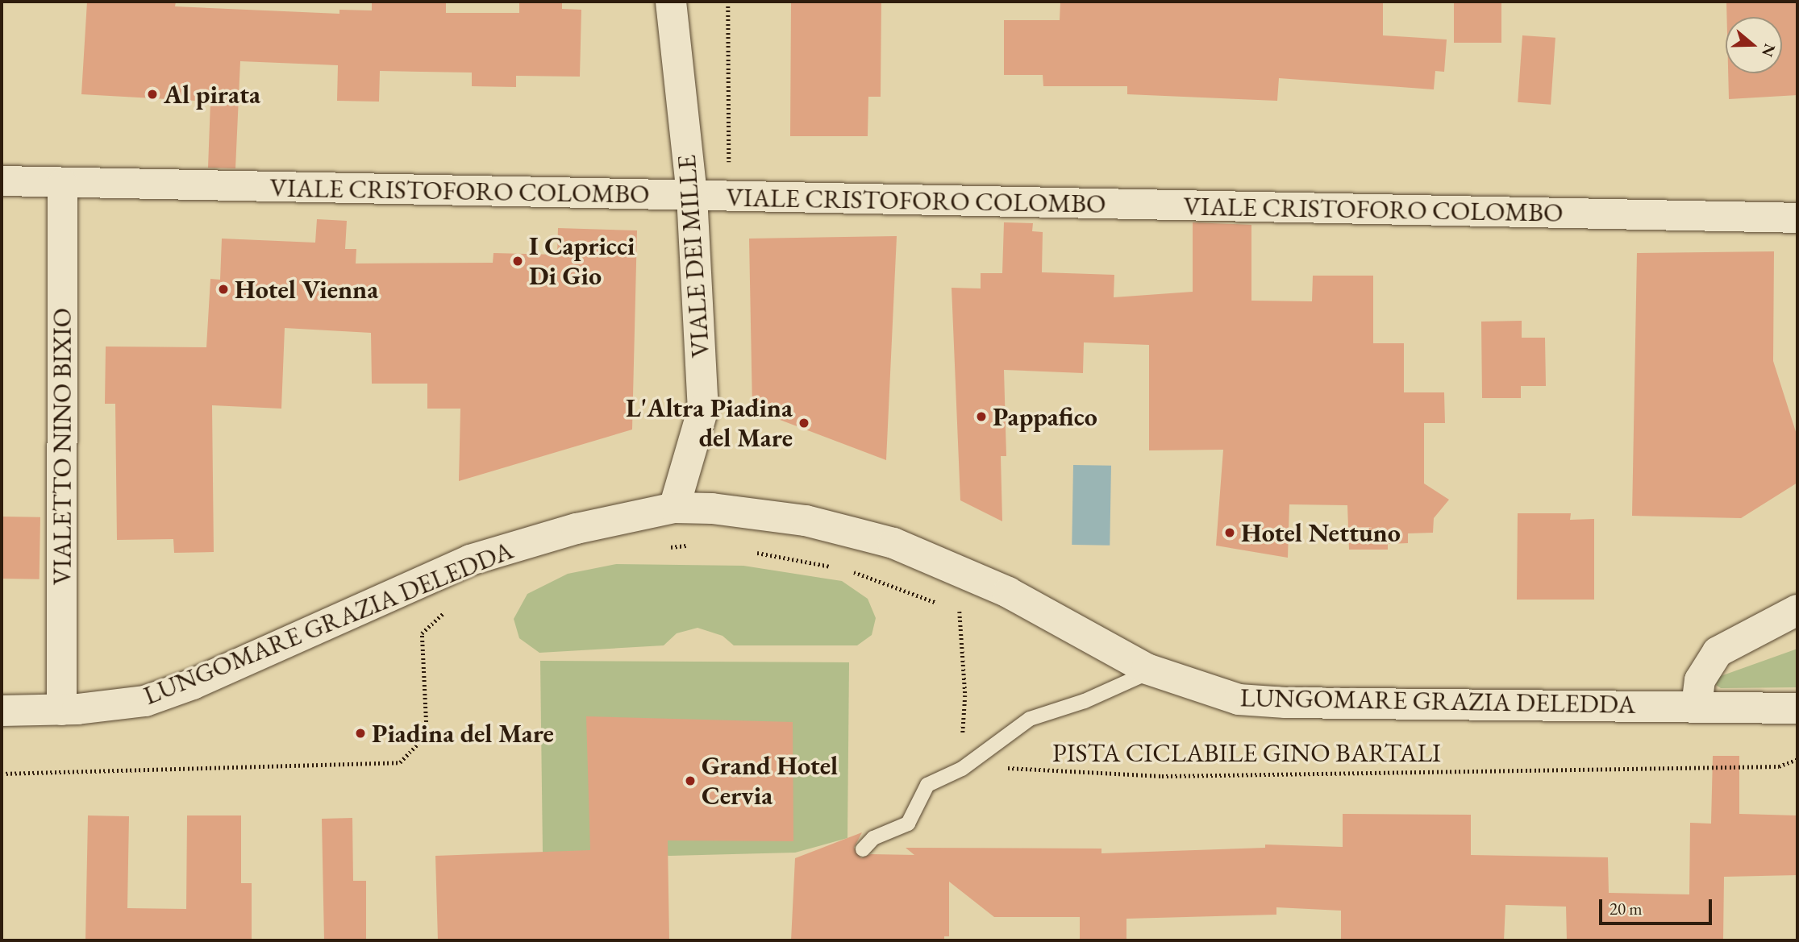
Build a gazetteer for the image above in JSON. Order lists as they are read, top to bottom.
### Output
{
  "streets": {
    "street": [
      "VIALE CRISTOFORO COLOMBO",
      "VIALE DEI MILLE",
      "VIALETTO NINO BIXIO",
      "LUNGOMARE GRAZIA DELEDDA"
    ],
    "path": ["PISTA CICLABILE GINO BARTALI"]
  },
  "crossings": [
    ["VIALE CRISTOFORO COLOMBO", "VIALE DEI MILLE"],
    ["VIALE CRISTOFORO COLOMBO", "VIALETTO NINO BIXIO"],
    ["VIALE DEI MILLE", "LUNGOMARE GRAZIA DELEDDA"],
    ["VIALETTO NINO BIXIO", "LUNGOMARE GRAZIA DELEDDA"]
  ],
  "places": [
    "Al pirata",
    "I Capricci Di Gio",
    "Hotel Vienna",
    "Pappafico",
    "L'Altra Piadina del Mare",
    "Hotel Nettuno",
    "Piadina del Mare",
    "Grand Hotel Cervia"
  ],
  "scale_bar": "20 m",
  "north": "right"
}
